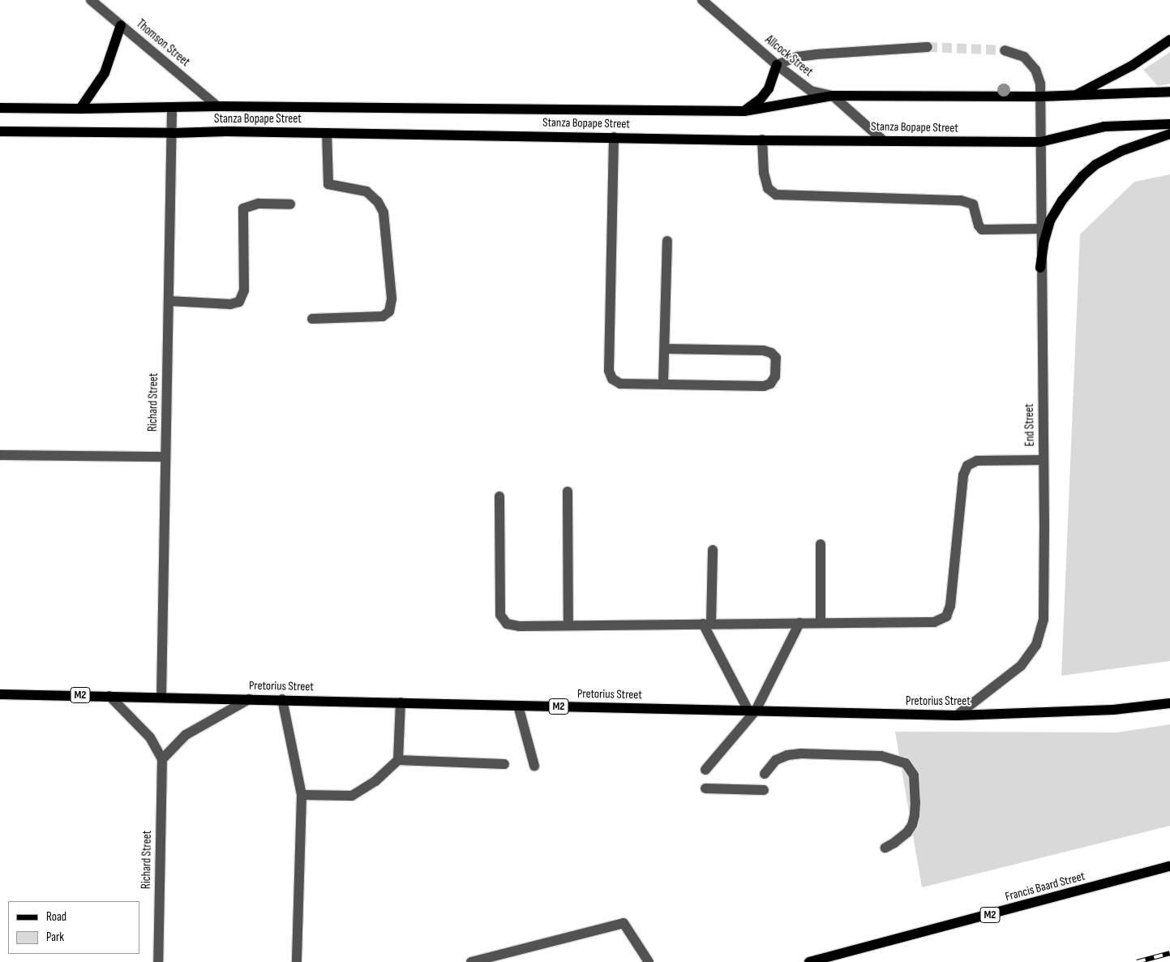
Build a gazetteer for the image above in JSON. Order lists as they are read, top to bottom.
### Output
{
  "streets": {
    "main road": [
      "Stanza Bopape Street",
      "Pretorius Street",
      "M2",
      "Francis Baard Street"
    ],
    "street": [
      "Thomson Street",
      "Allcock Street",
      "Richard Street",
      "End Street"
    ]
  },
  "crossings": [
    ["Thomson Street", "Stanza Bopape Street"],
    ["Allcock Street", "Stanza Bopape Street"],
    ["Stanza Bopape Street", "Richard Street"],
    ["Stanza Bopape Street", "End Street"],
    ["Richard Street", "Pretorius Street"],
    ["End Street", "Pretorius Street"]
  ],
  "legend": ["Road", "Park"]
}
